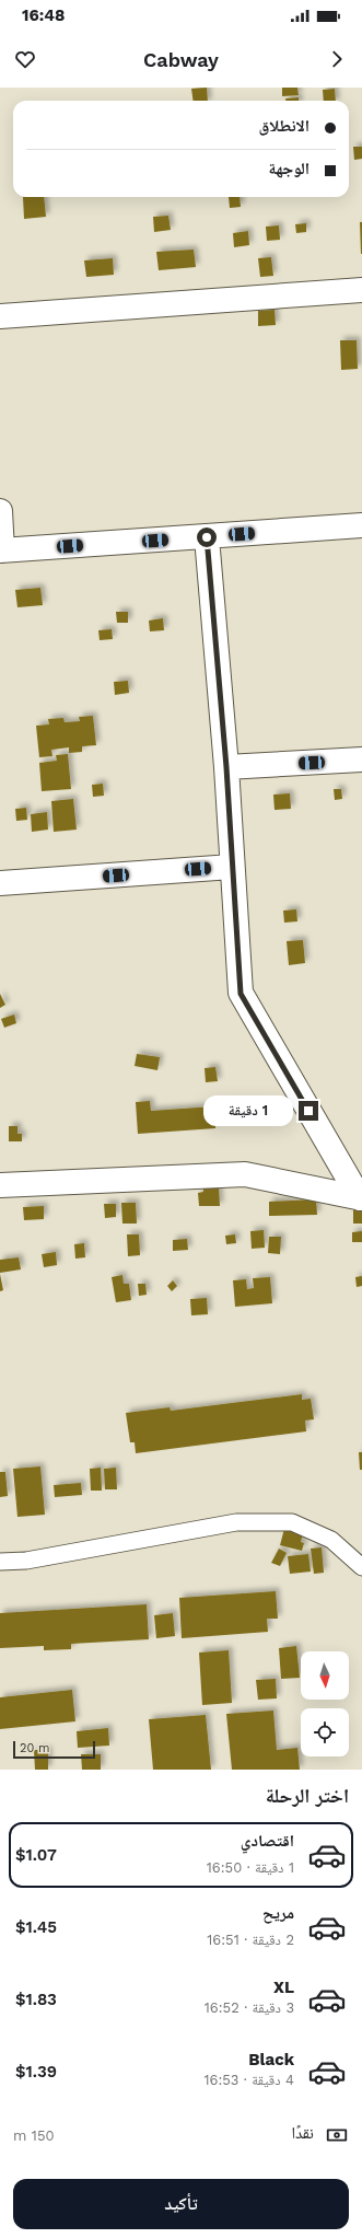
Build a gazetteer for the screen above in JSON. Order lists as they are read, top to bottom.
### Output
{
  "scale_bar": "20 m",
  "north": "bottom",
  "page": {
    "status": "16:48",
    "header": "Cabway",
    "banner": ["الانطلاق", "الوجهة"],
    "bubble": "1 دقيقة",
    "scale": "20 m",
    "heading": "اختر الرحلة",
    "list": [
      {
        "name": "اقتصادي",
        "note": "1 دقيقة · 16:50",
        "value": "$1.07"
      },
      {
        "name": "مريح",
        "note": "2 دقيقة · 16:51",
        "value": "$1.45"
      },
      {
        "name": "XL",
        "note": "3 دقيقة · 16:52",
        "value": "$1.83"
      },
      {
        "name": "Black",
        "note": "4 دقيقة · 16:53",
        "value": "$1.39"
      }
    ],
    "pay": ["نقدًا", "150 m"],
    "buttons": "تأكيد"
  }
}
